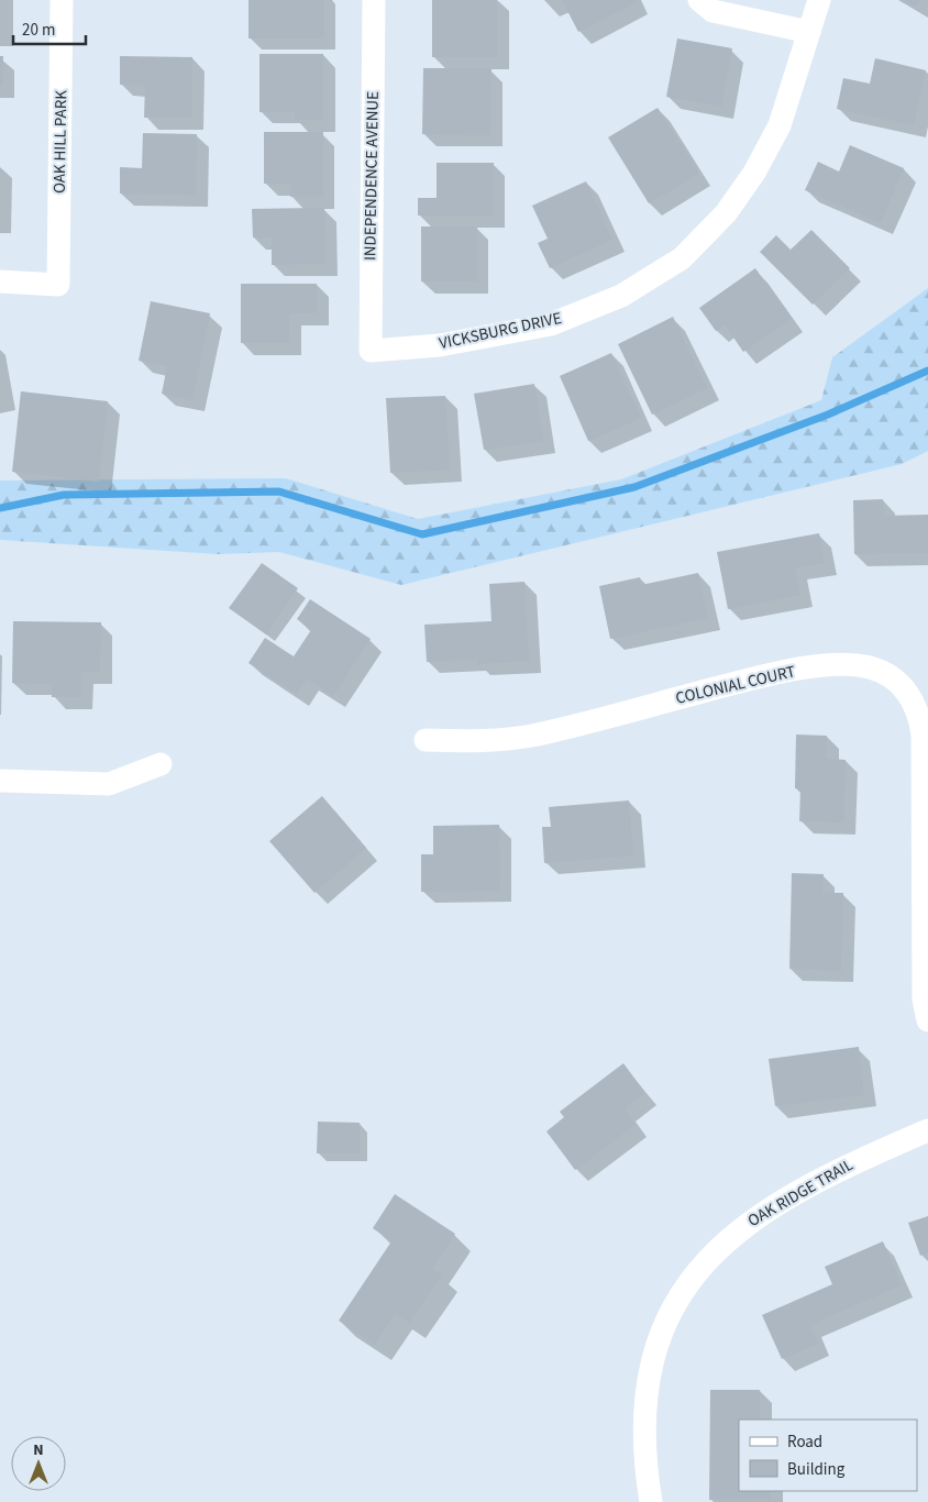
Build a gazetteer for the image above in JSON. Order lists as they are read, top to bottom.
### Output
{
  "streets": {
    "street": [
      "OAK HILL PARK",
      "INDEPENDENCE AVENUE",
      "VICKSBURG DRIVE",
      "COLONIAL COURT",
      "OAK RIDGE TRAIL"
    ]
  },
  "crossings": [
    ["INDEPENDENCE AVENUE", "VICKSBURG DRIVE"]
  ],
  "legend": ["Road", "Building"],
  "scale_bar": "20 m",
  "north": "top"
}
